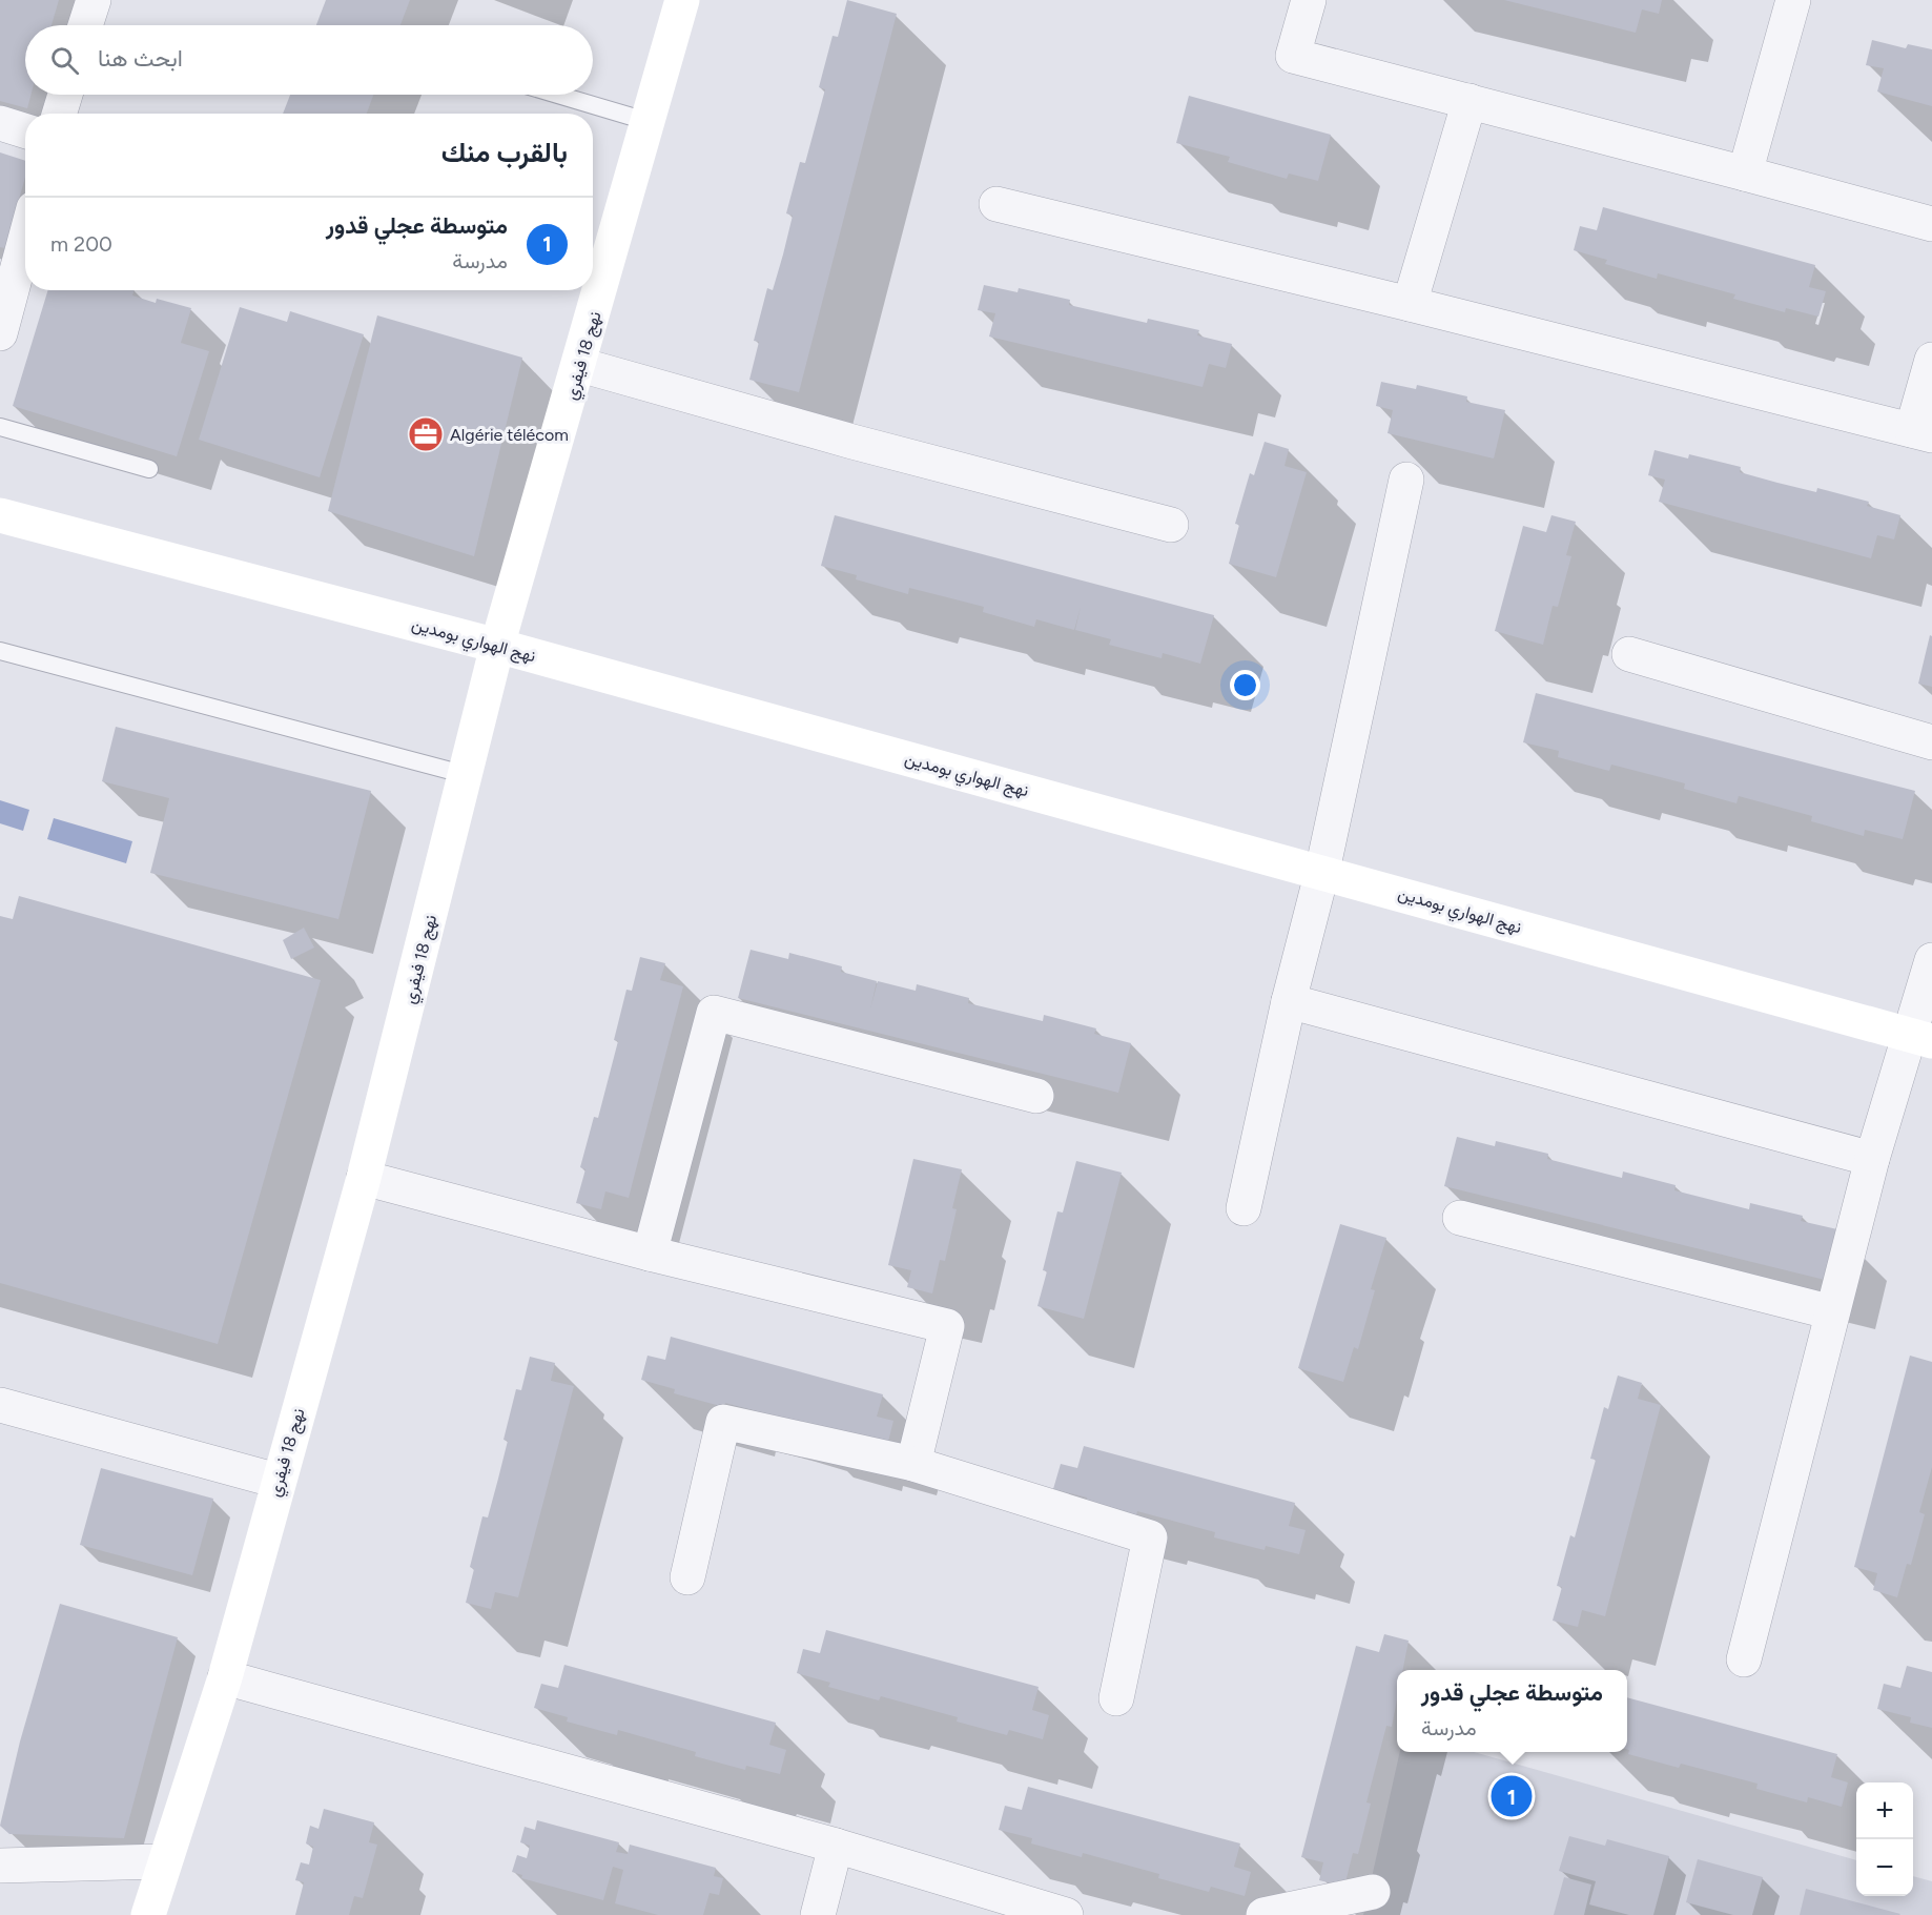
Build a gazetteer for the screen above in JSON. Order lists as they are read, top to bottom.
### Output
{
  "streets": {
    "main road": ["نهج 18 فيفري", "نهج الهواري بومدين"]
  },
  "crossings": [
    ["نهج 18 فيفري", "نهج الهواري بومدين"]
  ],
  "places": {
    "office": ["Algérie télécom"]
  },
  "page": {
    "search": "ابحث هنا",
    "heading": "بالقرب منك",
    "list": [
      {
        "mark": "1",
        "name": "متوسطة عجلي قدور",
        "note": "مدرسة",
        "value": "200 m"
      }
    ],
    "popup": ["متوسطة عجلي قدور", "مدرسة"],
    "pins": "1",
    "map_buttons": ["+", "−"]
  }
}
